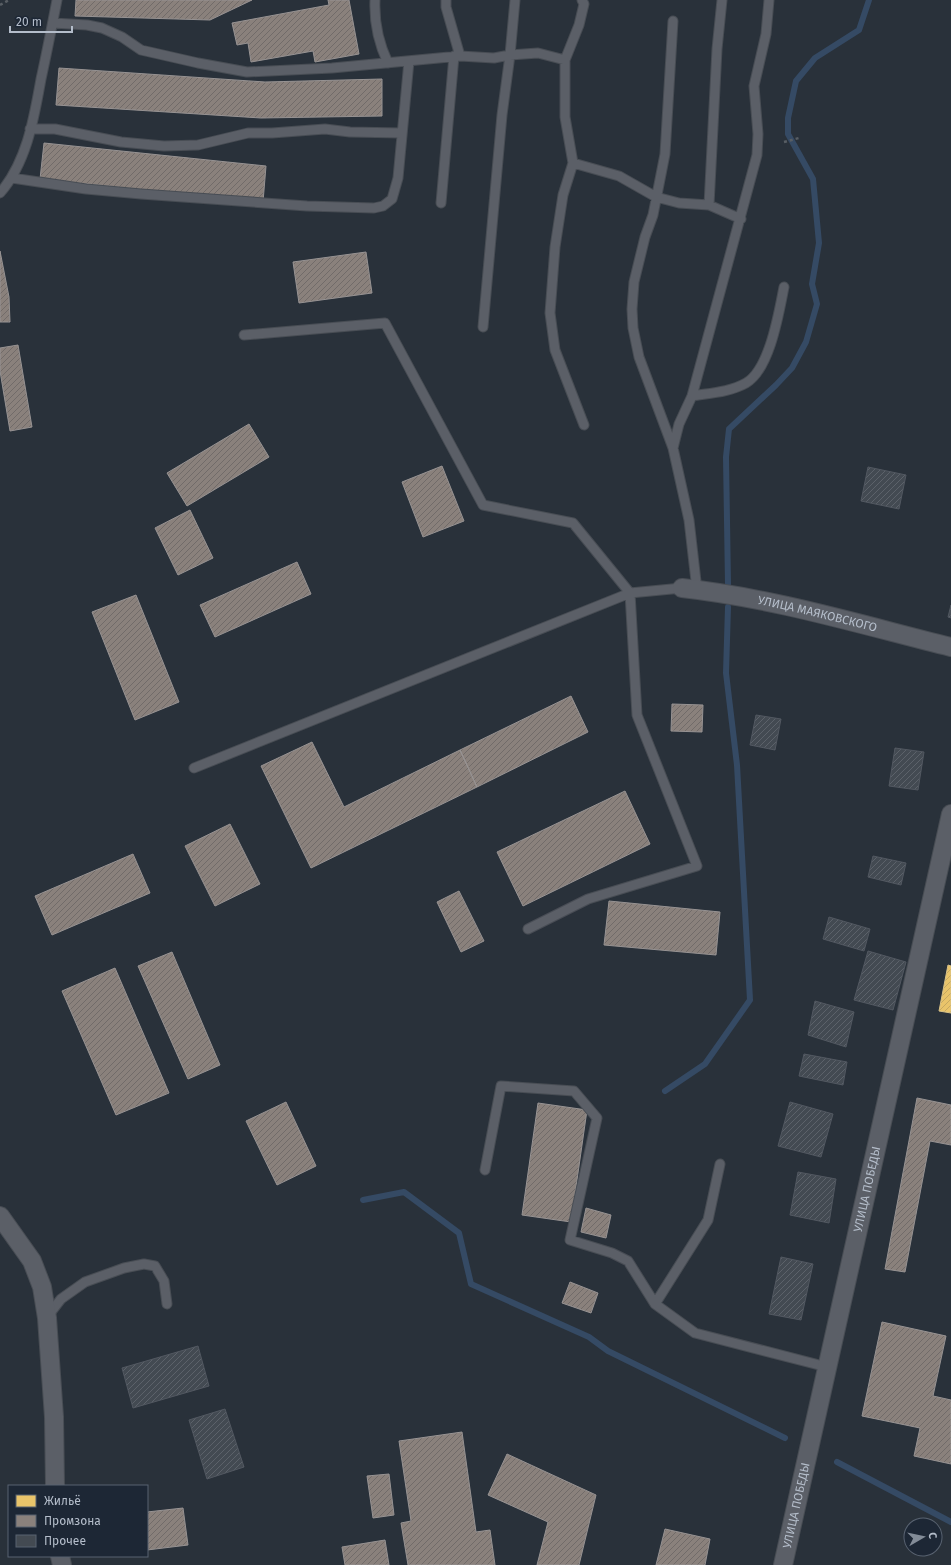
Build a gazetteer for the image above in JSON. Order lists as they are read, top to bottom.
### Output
{
  "streets": {
    "street": ["УЛИЦА МАЯКОВСКОГО", "УЛИЦА ПОБЕДЫ"]
  },
  "legend": ["Жильё", "Промзона", "Прочее"],
  "scale_bar": "20 m",
  "north": "right"
}
